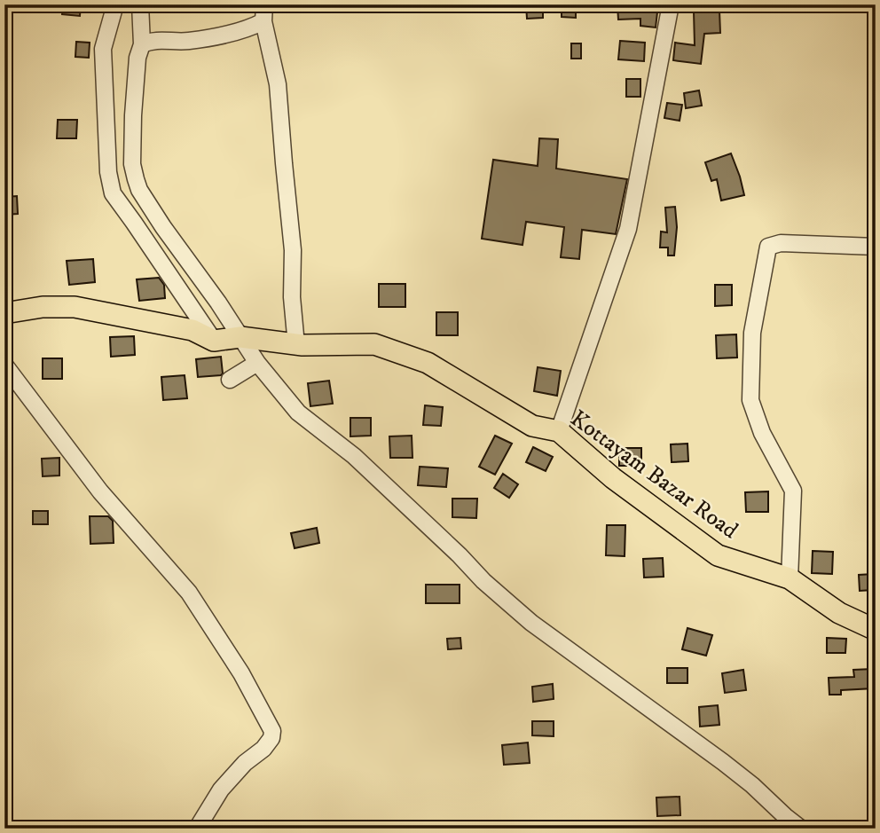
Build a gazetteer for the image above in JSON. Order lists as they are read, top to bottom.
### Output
{
  "streets": {
    "main road": ["Kottayam Bazar Road"]
  }
}
